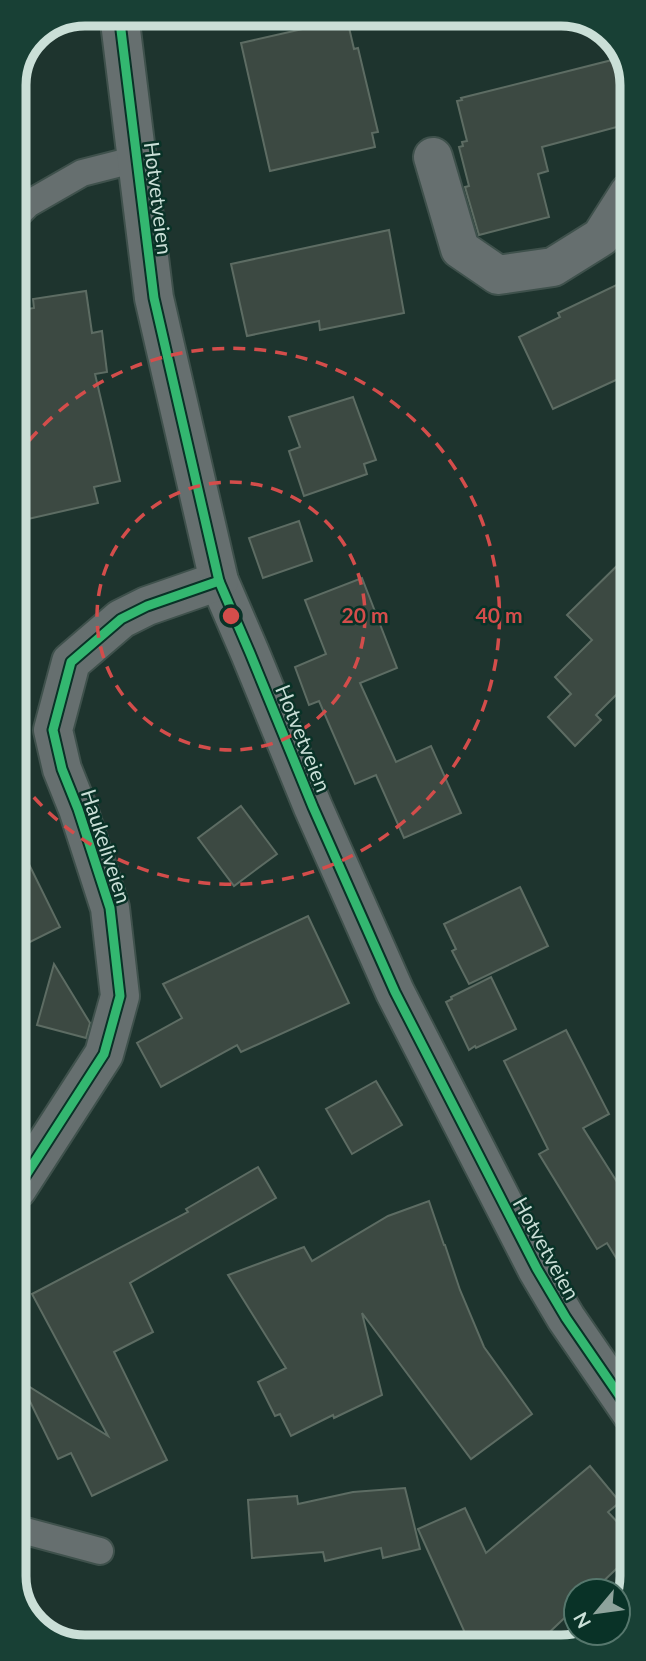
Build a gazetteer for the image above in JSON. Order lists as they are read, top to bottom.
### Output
{
  "streets": {
    "street": ["Hotvetveien", "Haukeliveien"]
  },
  "crossings": [
    ["Hotvetveien", "Haukeliveien"]
  ],
  "north": "bottom left",
  "rings": ["20 m", "40 m"]
}
